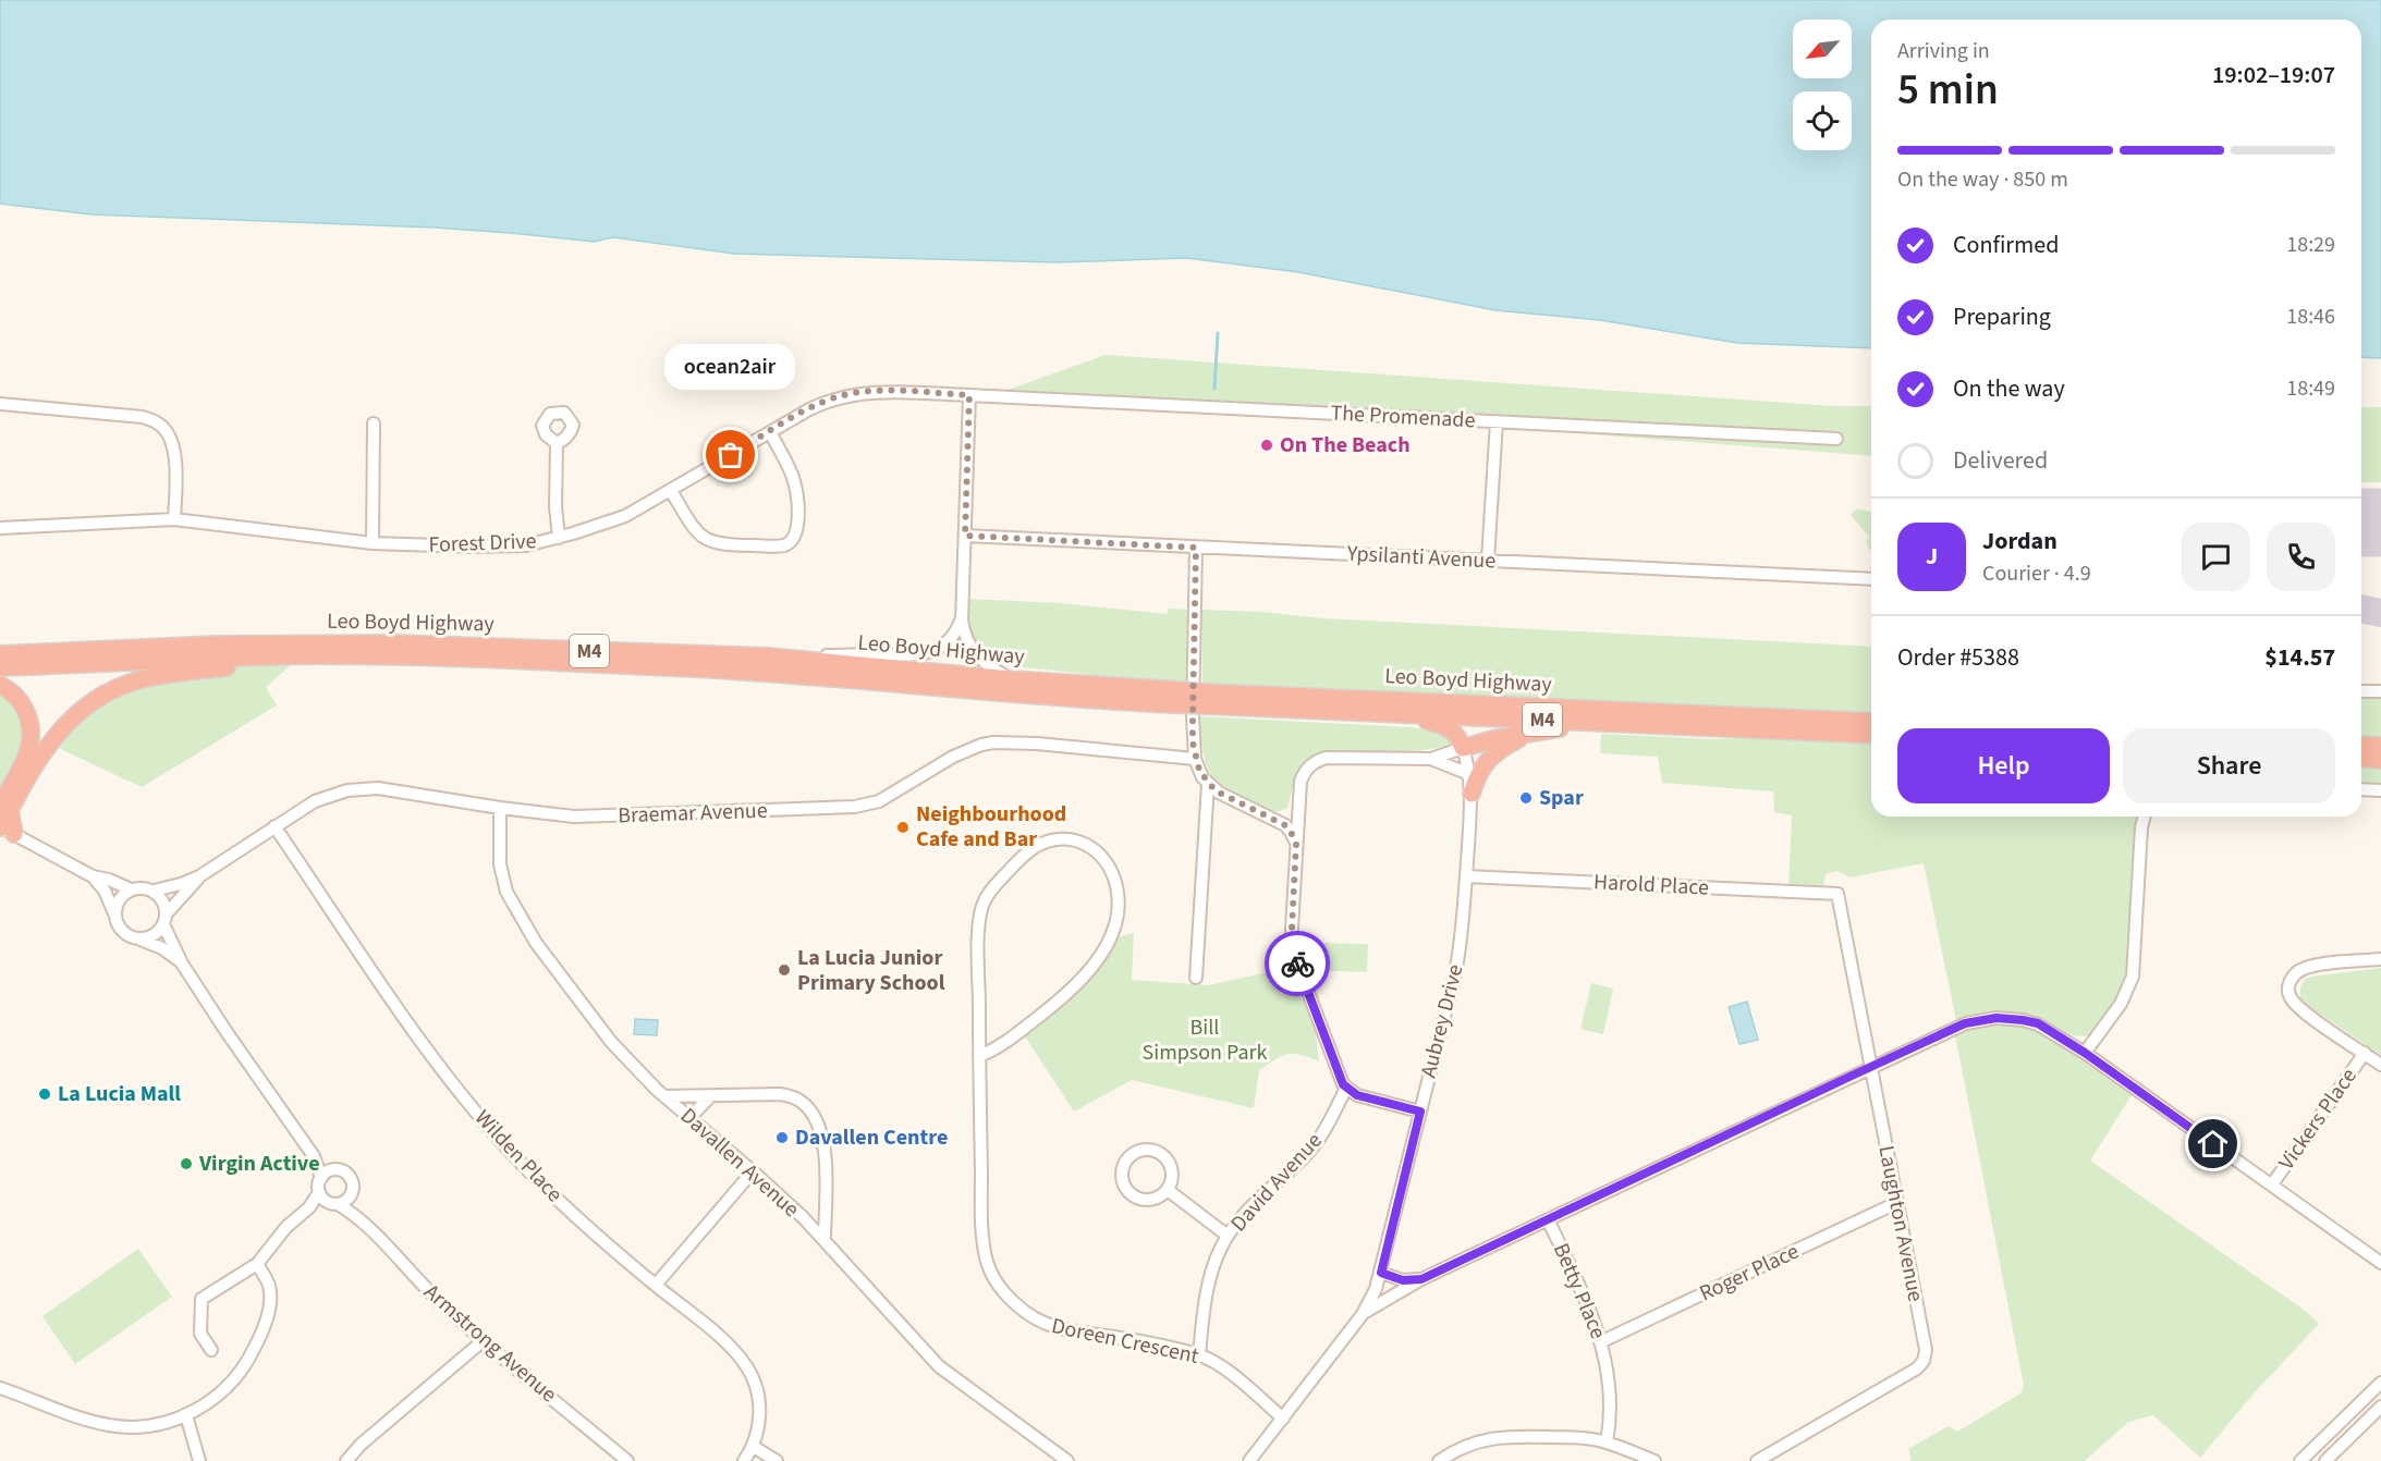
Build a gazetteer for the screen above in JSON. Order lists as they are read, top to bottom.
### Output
{
  "streets": {
    "highway": ["Leo Boyd Highway", "M4"],
    "street": [
      "The Promenade",
      "Forest Drive",
      "Ypsilanti Avenue",
      "Braemar Avenue",
      "Harold Place",
      "Aubrey Drive",
      "Vickers Place",
      "Wilden Place",
      "Davallen Avenue",
      "David Avenue",
      "Laughton Avenue",
      "Roger Place",
      "Betty Place",
      "Doreen Crescent",
      "Armstrong Avenue"
    ]
  },
  "crossings": [
    ["The Promenade", "Forest Drive"],
    ["Braemar Avenue", "Wilden Place"],
    ["Braemar Avenue", "Davallen Avenue"],
    ["Harold Place", "Aubrey Drive"],
    ["Harold Place", "Laughton Avenue"],
    ["David Avenue", "Doreen Crescent"],
    ["Laughton Avenue", "Roger Place"],
    ["Roger Place", "Betty Place"]
  ],
  "parks": ["Bill Simpson Park"],
  "places": [
    "On The Beach",
    "ocean2air",
    "Spar",
    "Neighbourhood Cafe and Bar",
    "La Lucia Junior Primary School",
    "La Lucia Mall",
    "Davallen Centre",
    "Virgin Active"
  ],
  "north": "bottom left",
  "page": {
    "heading": ["5 min", "Arriving in", "19:02–19:07"],
    "panel": [
      "Jordan",
      "Courier · 4.9",
      "Order #5388",
      "$14.57"
    ],
    "bar": "On the way · 850 m",
    "list": [
      ["Confirmed", "18:29"],
      ["Preparing", "18:46"],
      ["On the way", "18:49"],
      "Delivered"
    ],
    "bubble": "ocean2air",
    "round": "J",
    "buttons": ["Help", "Share"]
  }
}
